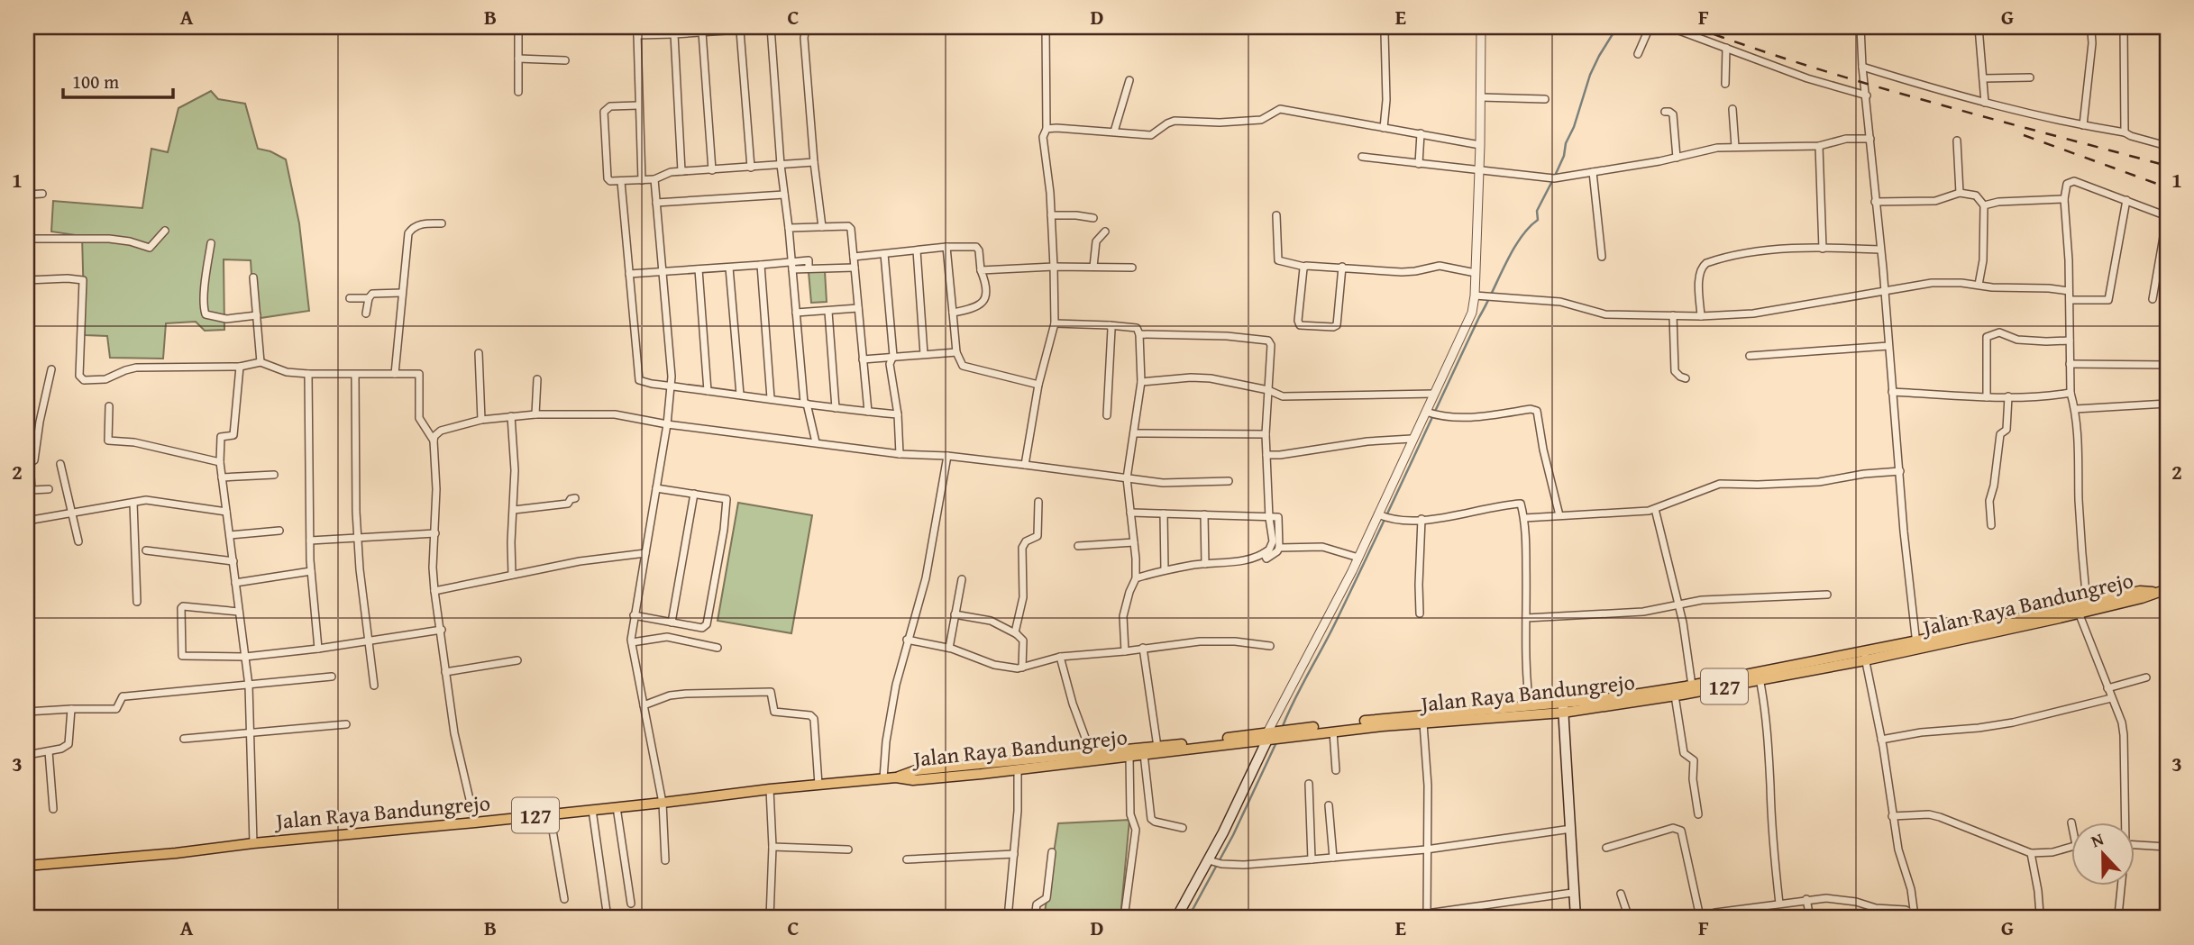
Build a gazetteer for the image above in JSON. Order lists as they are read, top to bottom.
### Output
{
  "streets": {
    "main road": ["Jalan Raya Bandungrejo", "127"]
  },
  "scale_bar": "100 m",
  "north": "top",
  "grid": {
    "columns": [
      "A",
      "B",
      "C",
      "D",
      "E",
      "F",
      "G"
    ],
    "rows": ["1", "2", "3"]
  }
}
